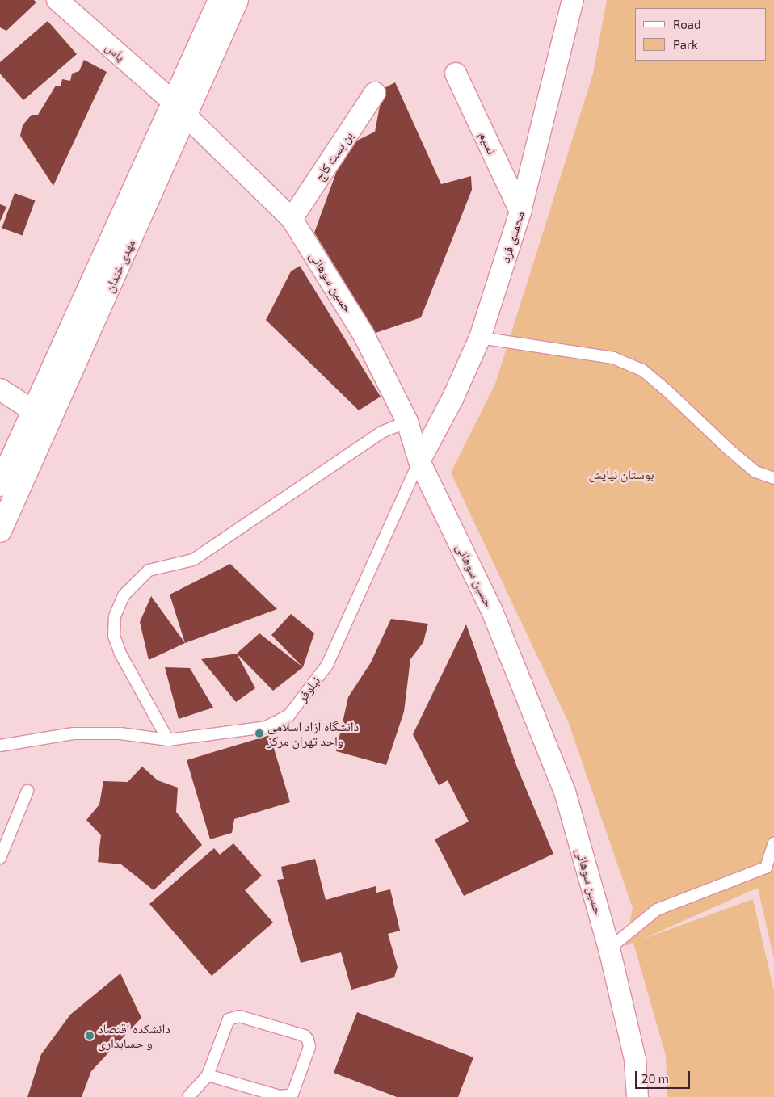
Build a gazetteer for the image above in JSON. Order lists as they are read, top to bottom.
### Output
{
  "streets": {
    "main road": ["مهدی خندان"],
    "street": [
      "یاس",
      "نسیم",
      "بن بست کاج",
      "محمدی فرد",
      "حسین سوهانی"
    ],
    "lane": ["نیلوفر"]
  },
  "crossings": [
    ["یاس", "مهدی خندان"],
    ["یاس", "حسین سوهانی"],
    ["نسیم", "محمدی فرد"],
    ["بن بست کاج", "حسین سوهانی"],
    ["محمدی فرد", "حسین سوهانی"],
    ["محمدی فرد", "نیلوفر"],
    ["مهدی خندان", "حسین سوهانی"],
    ["حسین سوهانی", "نیلوفر"]
  ],
  "parks": ["بوستان نیایش"],
  "places": ["دانشگاه آزاد اسلامی واحد تهران مرکز", "دانشکده اقتصاد و حسابداری"],
  "legend": ["Road", "Park"],
  "scale_bar": "20 m"
}
